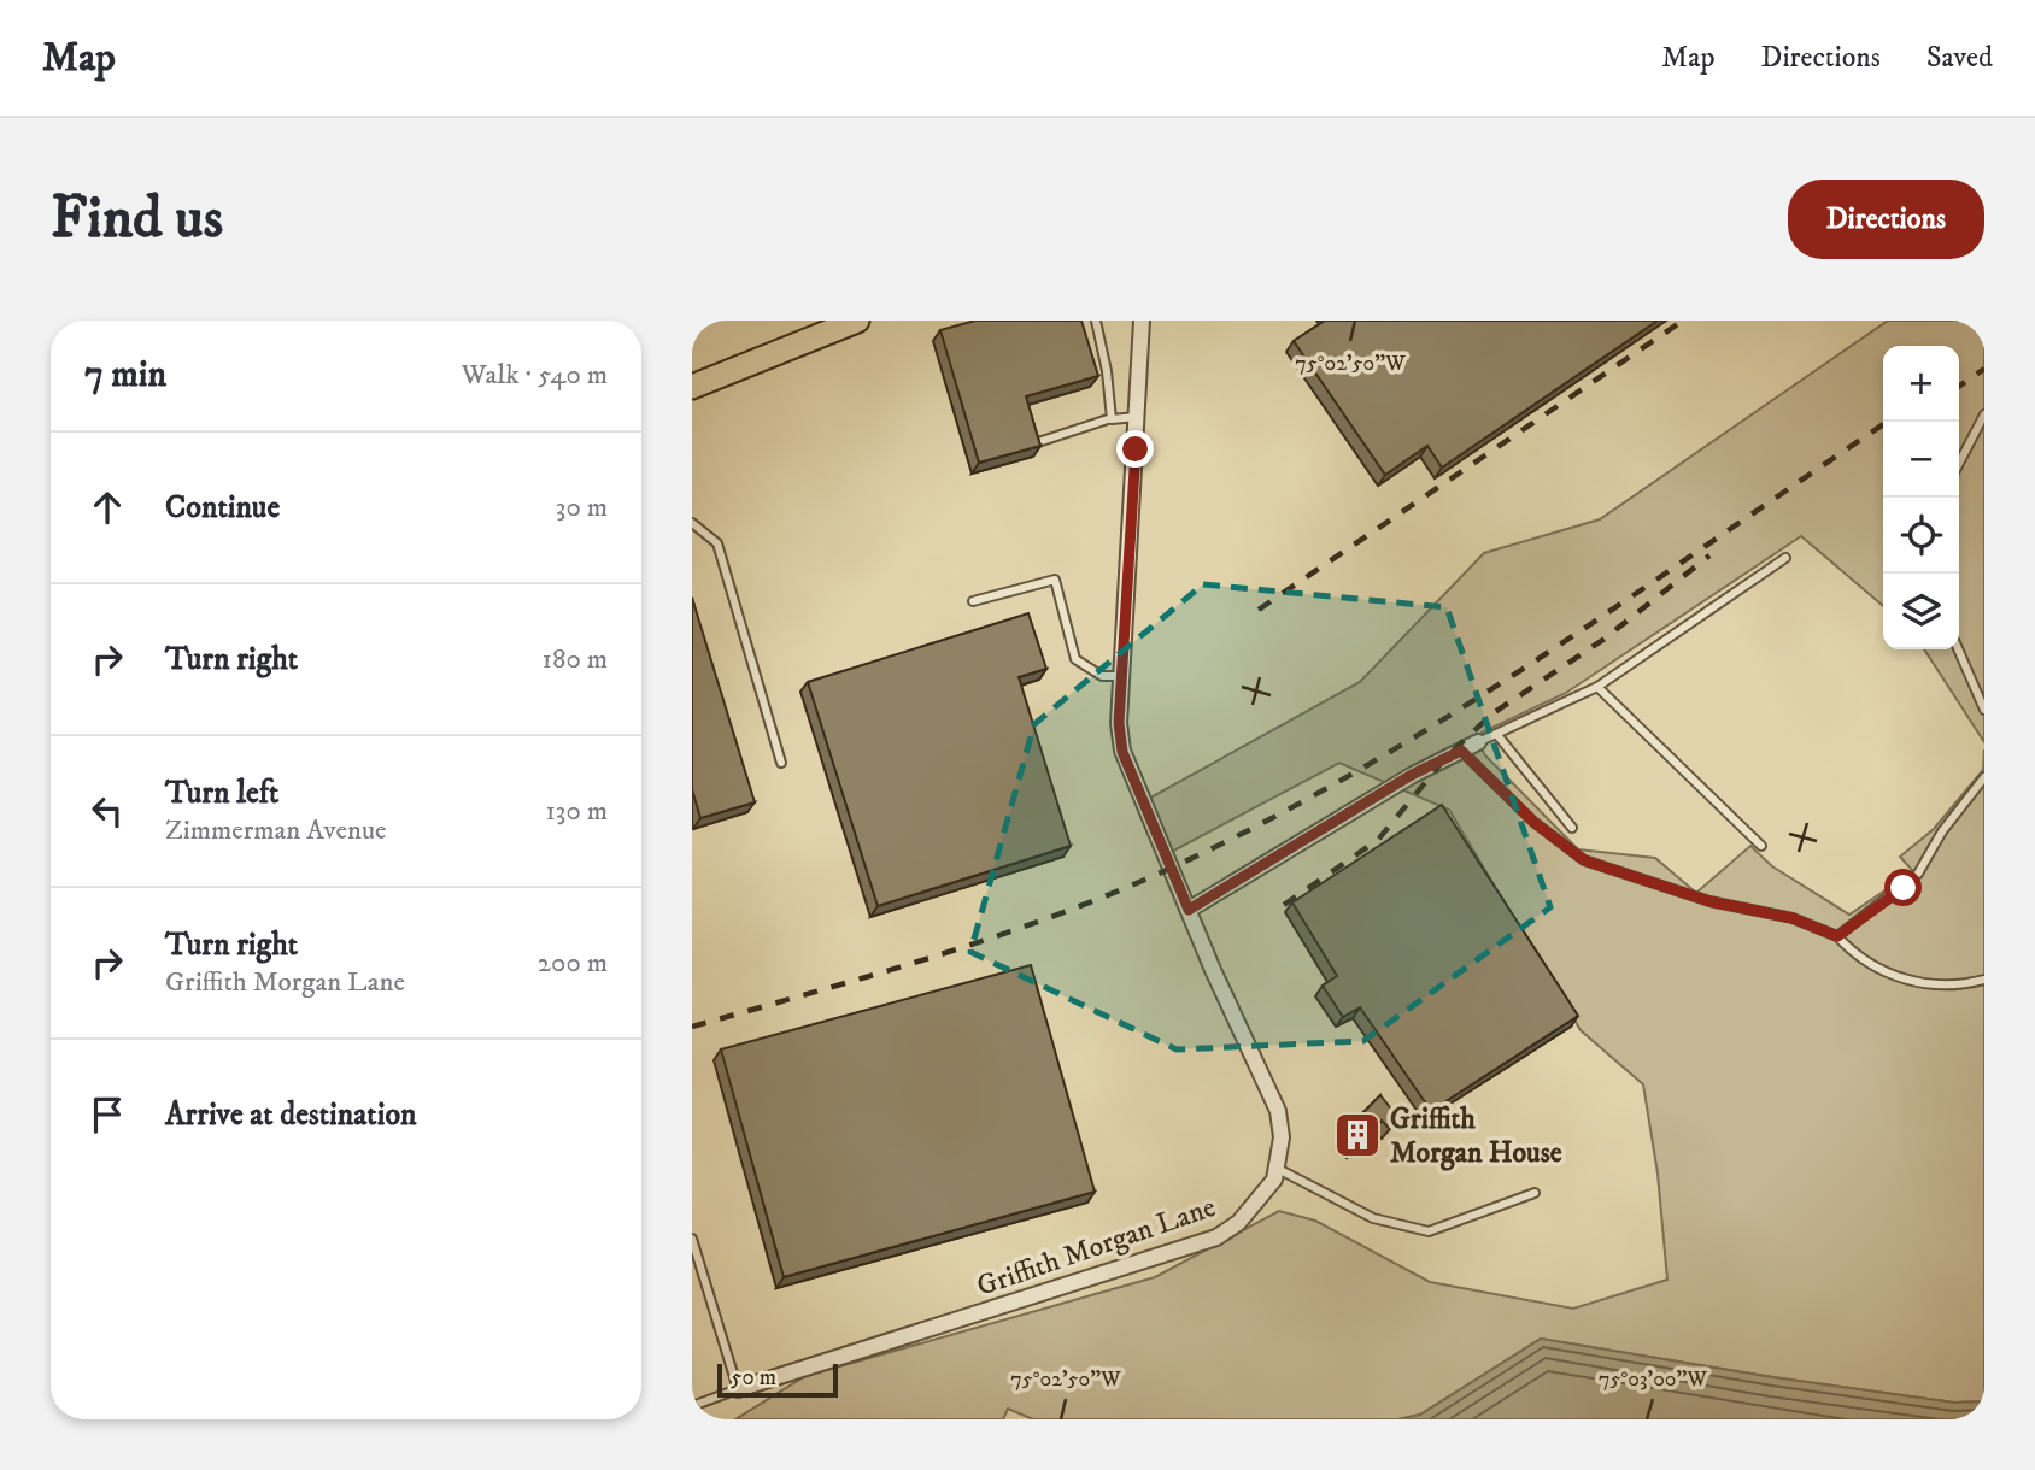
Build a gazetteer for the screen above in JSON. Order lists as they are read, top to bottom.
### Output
{
  "streets": {
    "street": ["Griffith Morgan Lane"]
  },
  "places": {
    "building": ["Griffith Morgan House"]
  },
  "scale_bar": "50 m",
  "page": {
    "header": "Map",
    "nav": ["Map", "Directions", "Saved"],
    "buttons": "Directions",
    "title": "Find us",
    "heading": ["7 min", "Walk · 540 m"],
    "map_buttons": ["+", "−"],
    "list": [
      ["Continue", "30 m"],
      ["Turn right", "180 m"],
      ["Turn left", "Zimmerman Avenue", "130 m"],
      ["Turn right", "Griffith Morgan Lane", "200 m"],
      "Arrive at destination"
    ],
    "scale": "50 m"
  },
  "coordinates": ["75°02'50\"W", "75°03'00\"W"]
}
